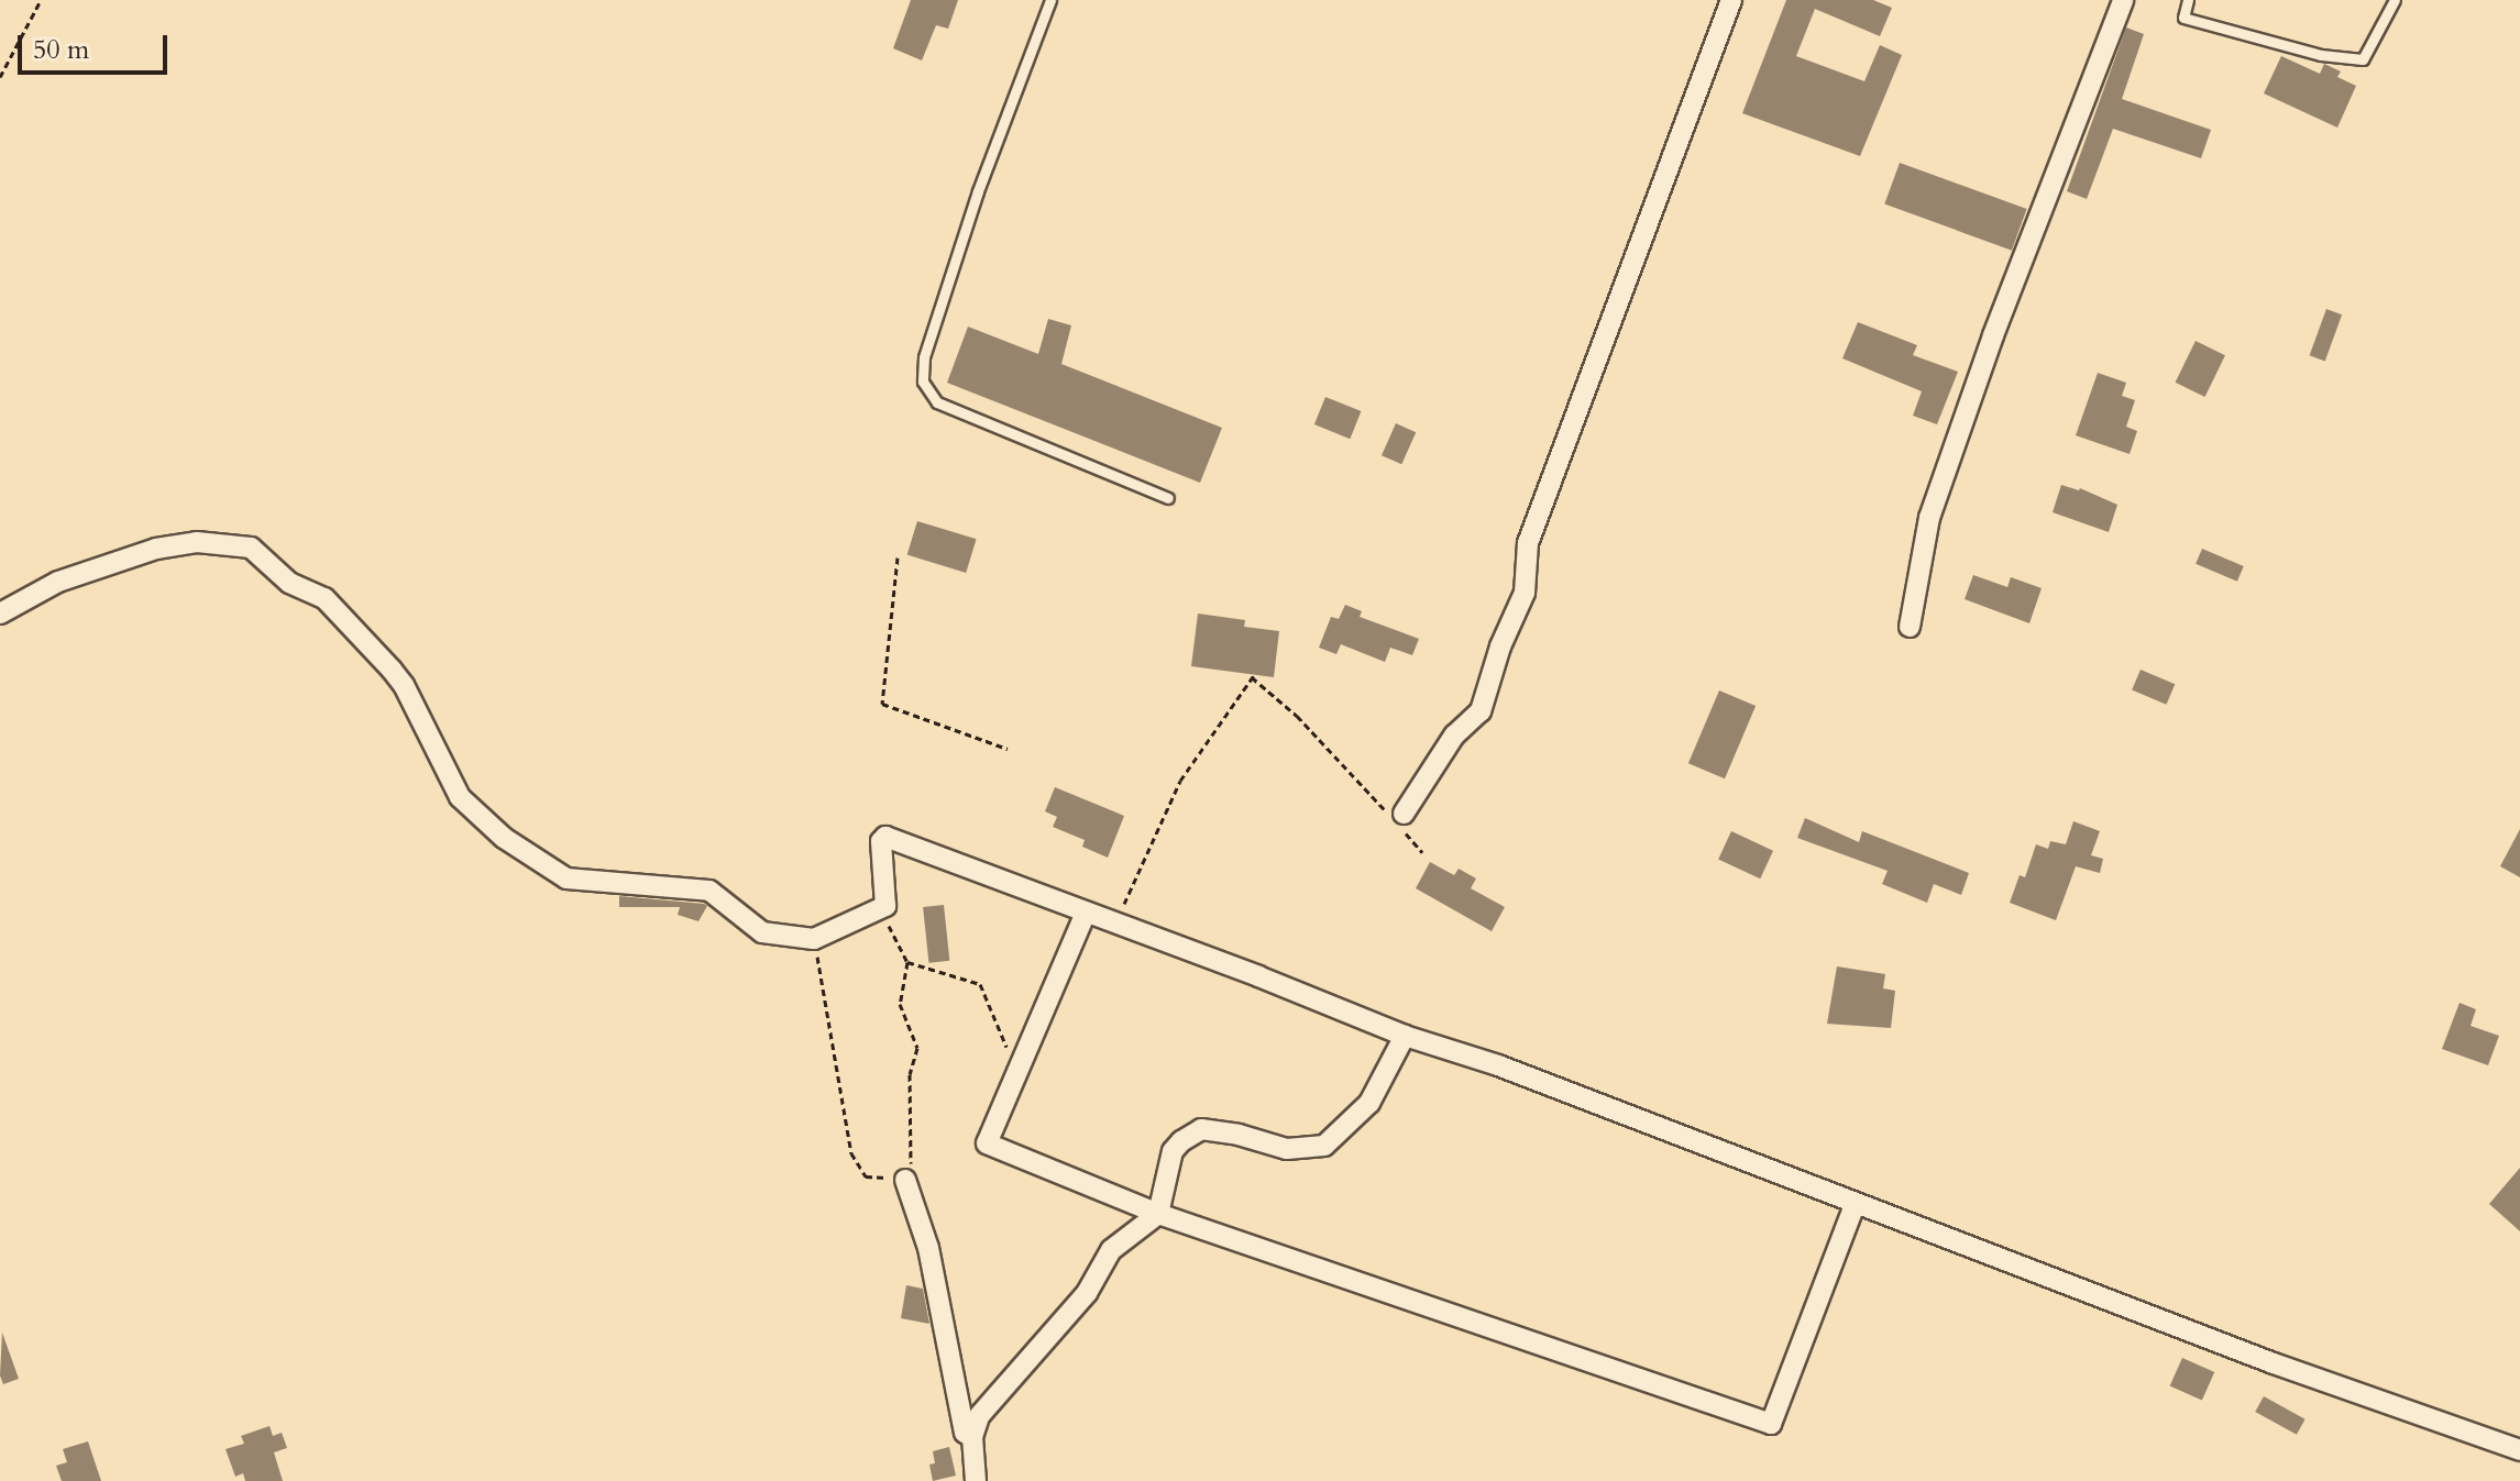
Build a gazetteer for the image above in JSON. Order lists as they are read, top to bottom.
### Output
{
  "scale_bar": "50 m"
}
